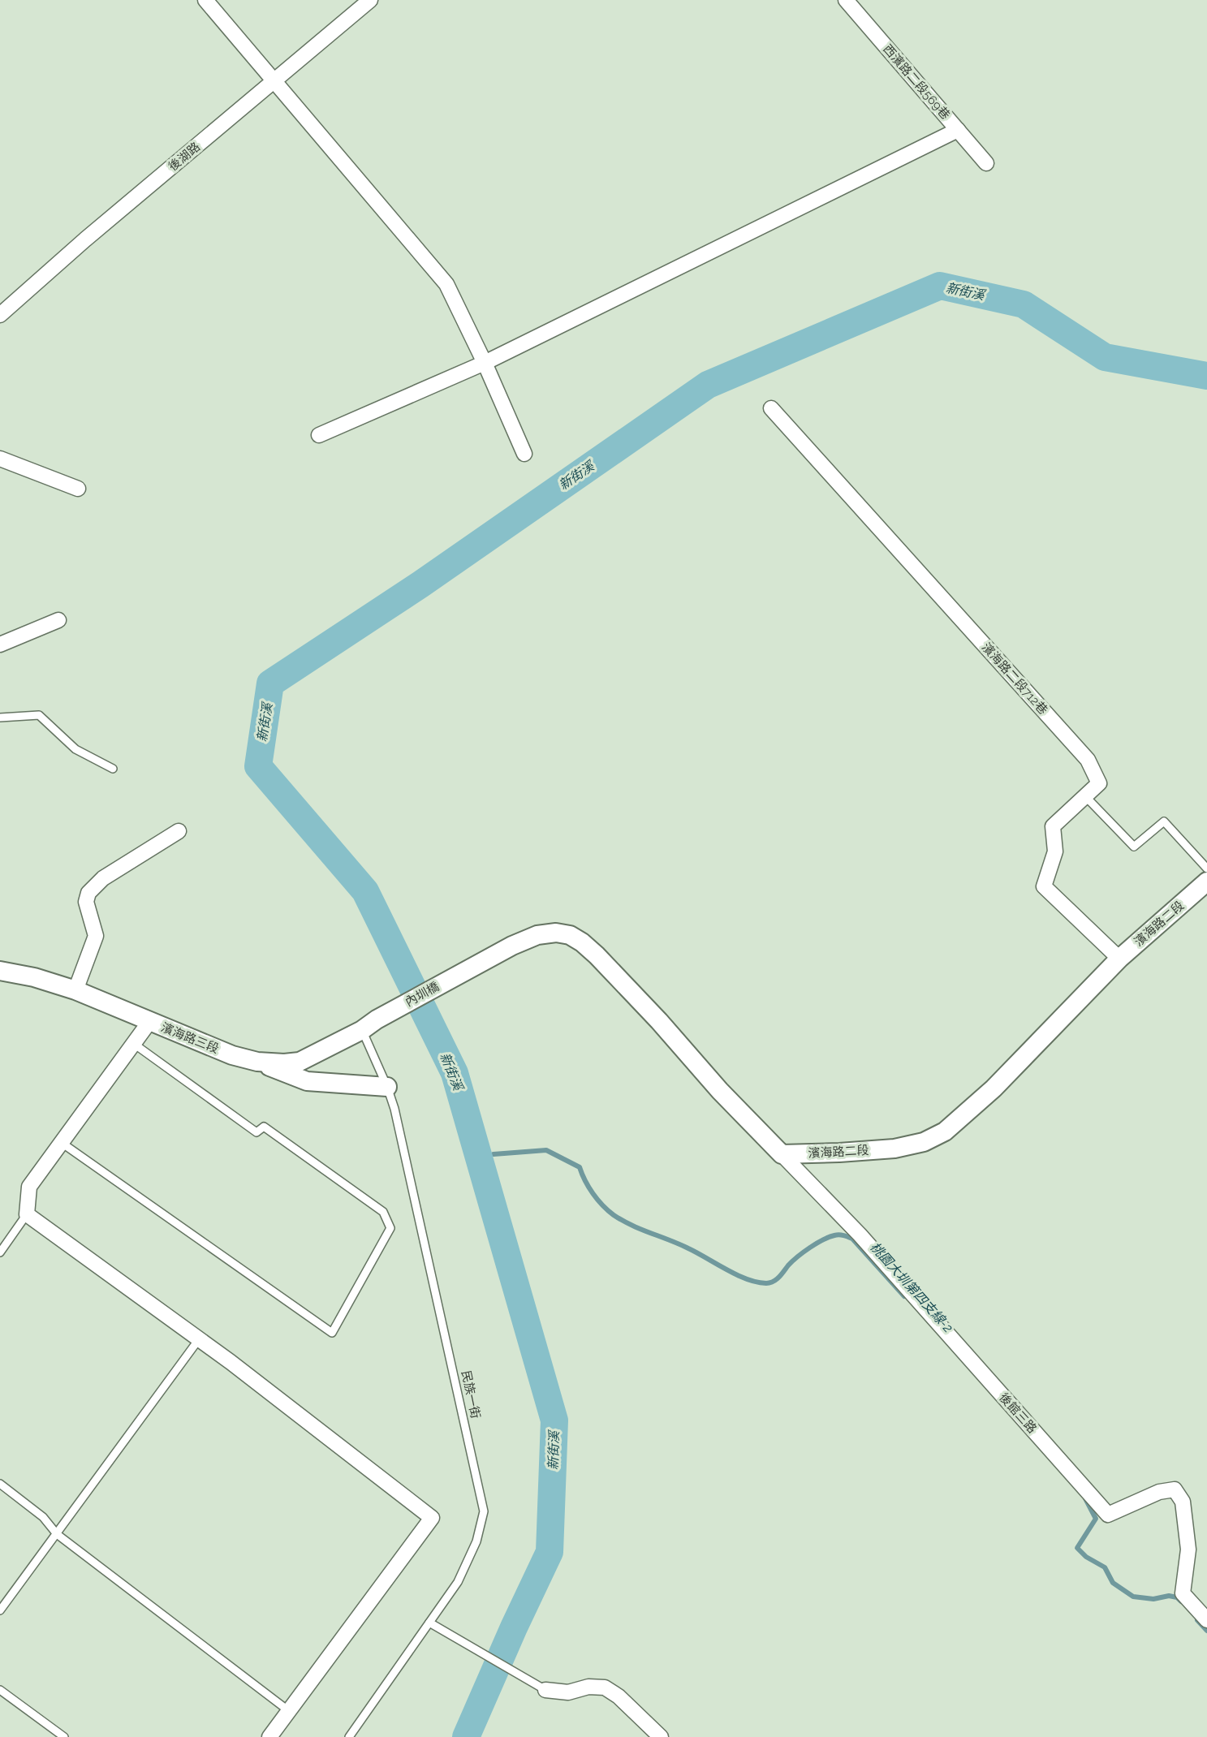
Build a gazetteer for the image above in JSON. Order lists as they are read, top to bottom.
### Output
{
  "streets": {
    "street": [
      "西濱路二段569巷",
      "後湖路",
      "濱海路二段712巷",
      "濱海路二段",
      "內圳橋",
      "濱海路三段",
      "後館三路"
    ],
    "lane": ["民族一街"]
  },
  "crossings": [
    ["濱海路二段712巷", "濱海路二段"],
    ["濱海路二段", "內圳橋"],
    ["濱海路二段", "後館三路"],
    ["內圳橋", "濱海路三段"],
    ["內圳橋", "後館三路"],
    ["濱海路三段", "民族一街"]
  ],
  "water": ["新街溪", "桃園大圳第四支線-2"]
}
